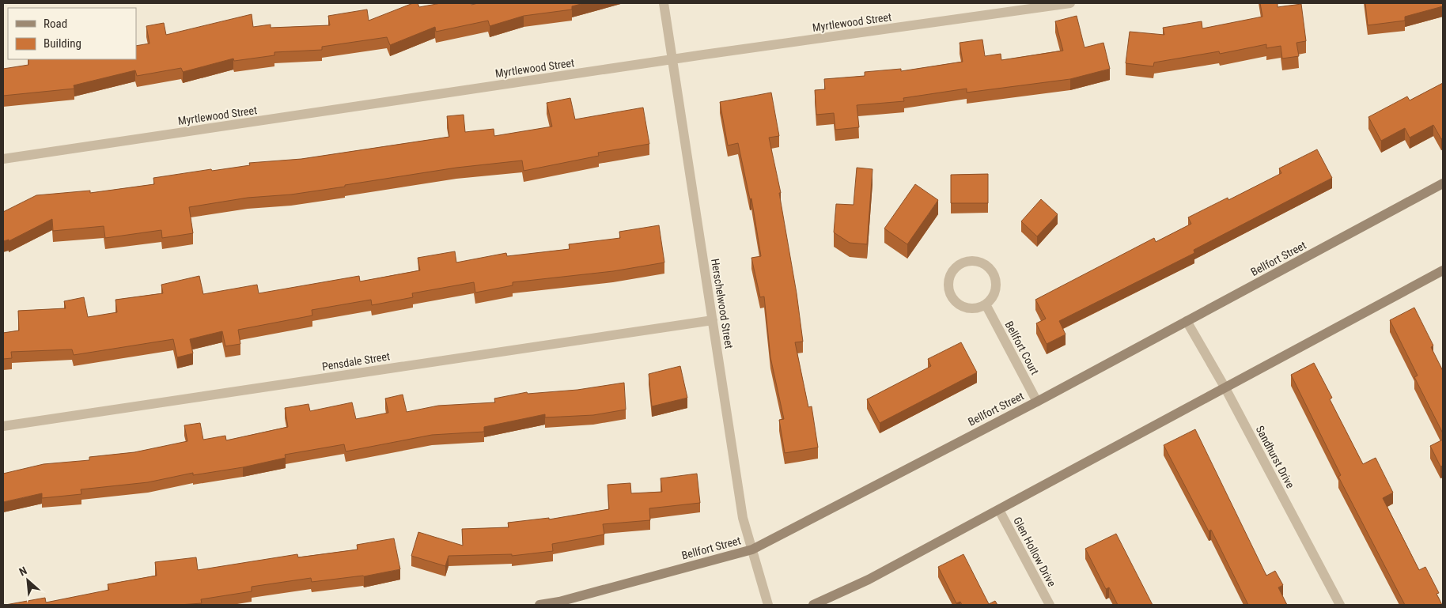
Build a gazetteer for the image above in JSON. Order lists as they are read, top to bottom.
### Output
{
  "streets": {
    "main road": ["Bellfort Street"],
    "street": [
      "Myrtlewood Street",
      "Herschelwood Street",
      "Bellfort Court",
      "Pensdale Street",
      "Sandhurst Drive",
      "Glen Hollow Drive"
    ]
  },
  "crossings": [
    ["Myrtlewood Street", "Herschelwood Street"],
    ["Bellfort Street", "Herschelwood Street"],
    ["Bellfort Street", "Bellfort Court"],
    ["Bellfort Street", "Sandhurst Drive"],
    ["Herschelwood Street", "Pensdale Street"]
  ],
  "legend": ["Road", "Building"],
  "north": "top left"
}
